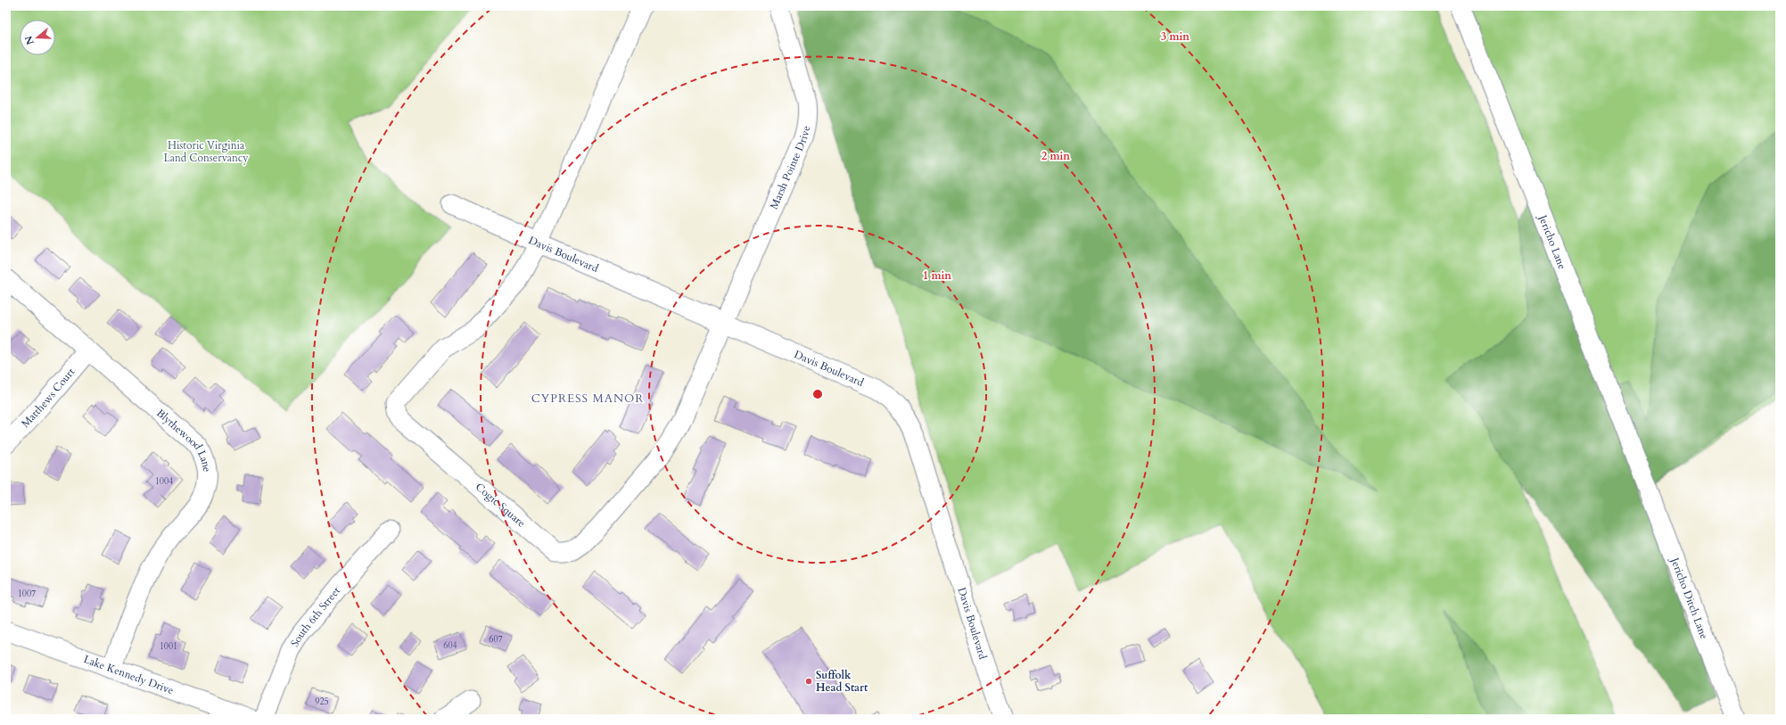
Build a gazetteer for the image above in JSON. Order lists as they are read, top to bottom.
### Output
{
  "streets": {
    "street": [
      "Marsh Pointe Drive",
      "Jericho Lane",
      "Davis Boulevard",
      "Matthews Court",
      "Blythewood Lane",
      "Cogic Square",
      "Jericho Ditch Lane",
      "South 6th Street",
      "Lake Kennedy Drive"
    ]
  },
  "crossings": [
    ["Marsh Pointe Drive", "Davis Boulevard"],
    ["Marsh Pointe Drive", "Cogic Square"],
    ["Jericho Lane", "Jericho Ditch Lane"],
    ["Davis Boulevard", "Cogic Square"],
    ["Matthews Court", "Blythewood Lane"],
    ["Blythewood Lane", "Lake Kennedy Drive"]
  ],
  "districts": ["CYPRESS MANOR"],
  "parks": ["Historic Virginia Land Conservancy"],
  "places": ["Suffolk Head Start"],
  "house_numbers": [
    "1004",
    "1007",
    "607",
    "604",
    "1001",
    "925"
  ],
  "north": "left",
  "rings": ["3 min", "2 min", "1 min"]
}
